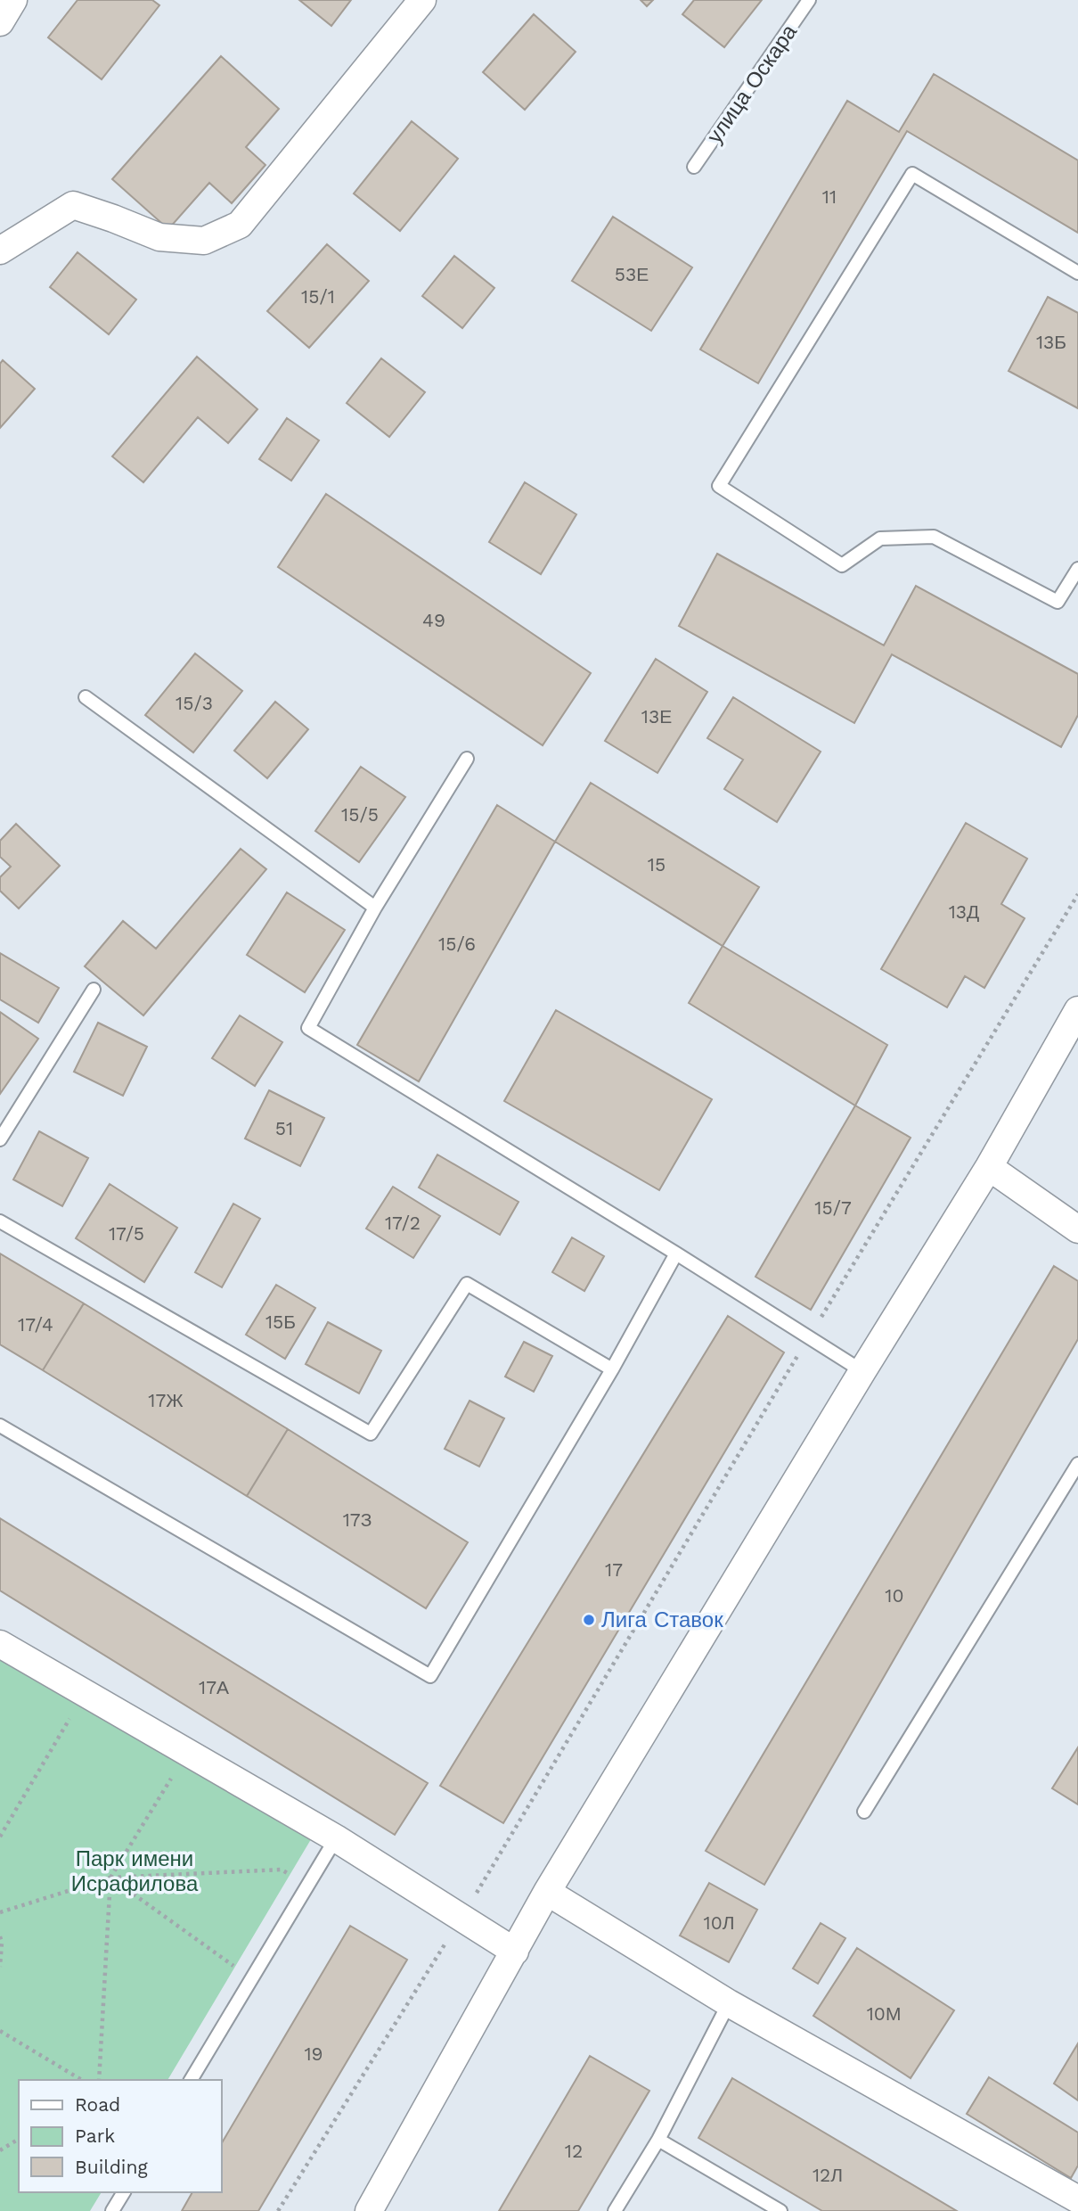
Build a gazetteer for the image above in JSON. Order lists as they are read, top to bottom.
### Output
{
  "streets": {
    "lane": ["улица Оскара"]
  },
  "parks": ["Парк имени Исрафилова"],
  "places": ["Лига Ставок"],
  "house_numbers": [
    "11",
    "53Е",
    "15/1",
    "13Б",
    "49",
    "15/3",
    "13Е",
    "15/5",
    "15",
    "13Д",
    "15/6",
    "51",
    "15/7",
    "17/2",
    "17/5",
    "15Б",
    "17/4",
    "17Ж",
    "17З",
    "17",
    "10",
    "17А",
    "10Л",
    "10М",
    "19",
    "12",
    "12Л"
  ],
  "legend": ["Road", "Park", "Building"]
}
